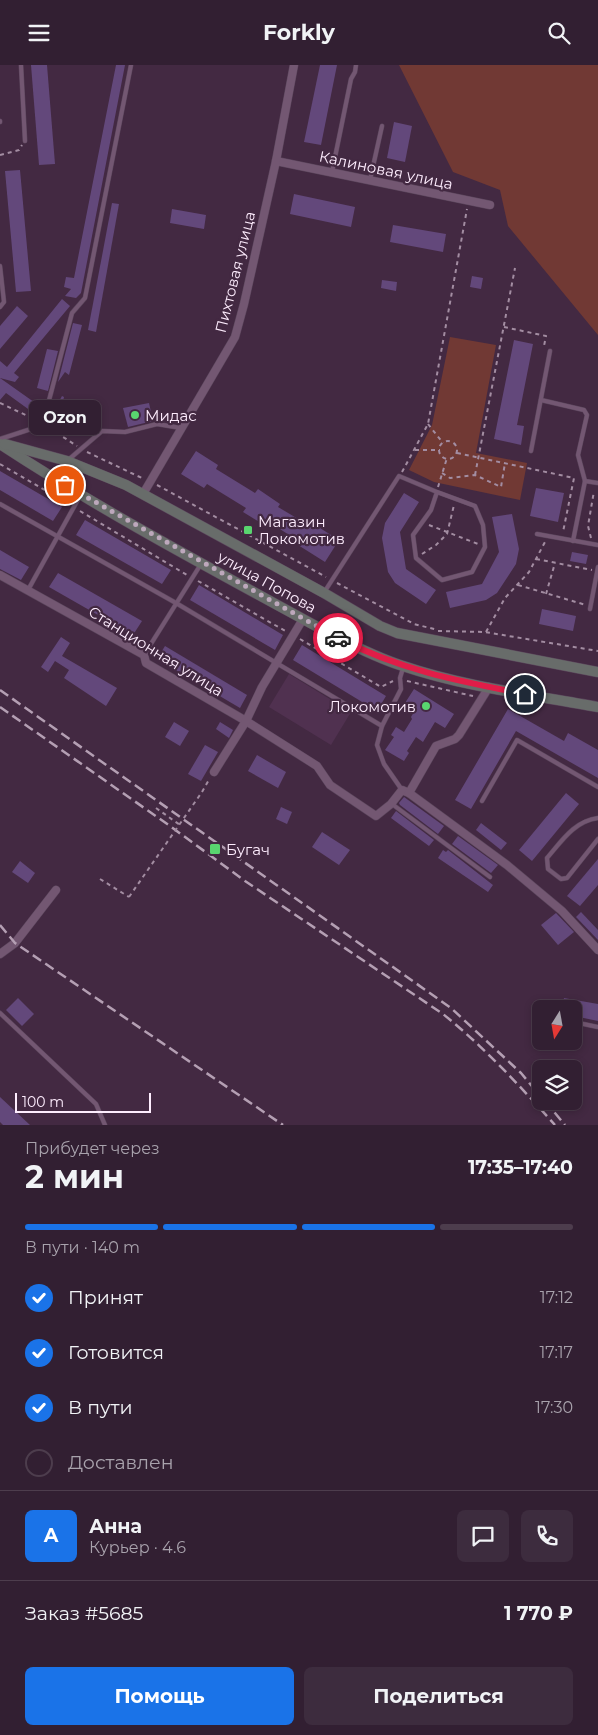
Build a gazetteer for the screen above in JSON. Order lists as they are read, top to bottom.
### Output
{
  "streets": {
    "street": [
      "Калиновая улица",
      "Пихтовая улица",
      "улица Попова",
      "Станционная улица"
    ]
  },
  "crossings": [
    ["Калиновая улица", "Пихтовая улица"],
    ["Пихтовая улица", "улица Попова"]
  ],
  "places": {
    "other": ["Мидас", "Ozon", "Локомотив"],
    "transit": ["Магазин Локомотив", "Бугач"]
  },
  "scale_bar": "100 m",
  "north": "bottom",
  "page": {
    "header": "Forkly",
    "bubble": "Ozon",
    "scale": "100 m",
    "heading": ["2 мин", "Прибудет через", "17:35–17:40"],
    "panel": [
      "Анна",
      "Курьер · 4.6",
      "Заказ #5685",
      "1 770 ₽"
    ],
    "bar": "В пути · 140 m",
    "list": [
      ["Принят", "17:12"],
      ["Готовится", "17:17"],
      ["В пути", "17:30"],
      "Доставлен"
    ],
    "round": "А",
    "buttons": ["Помощь", "Поделиться"]
  }
}
